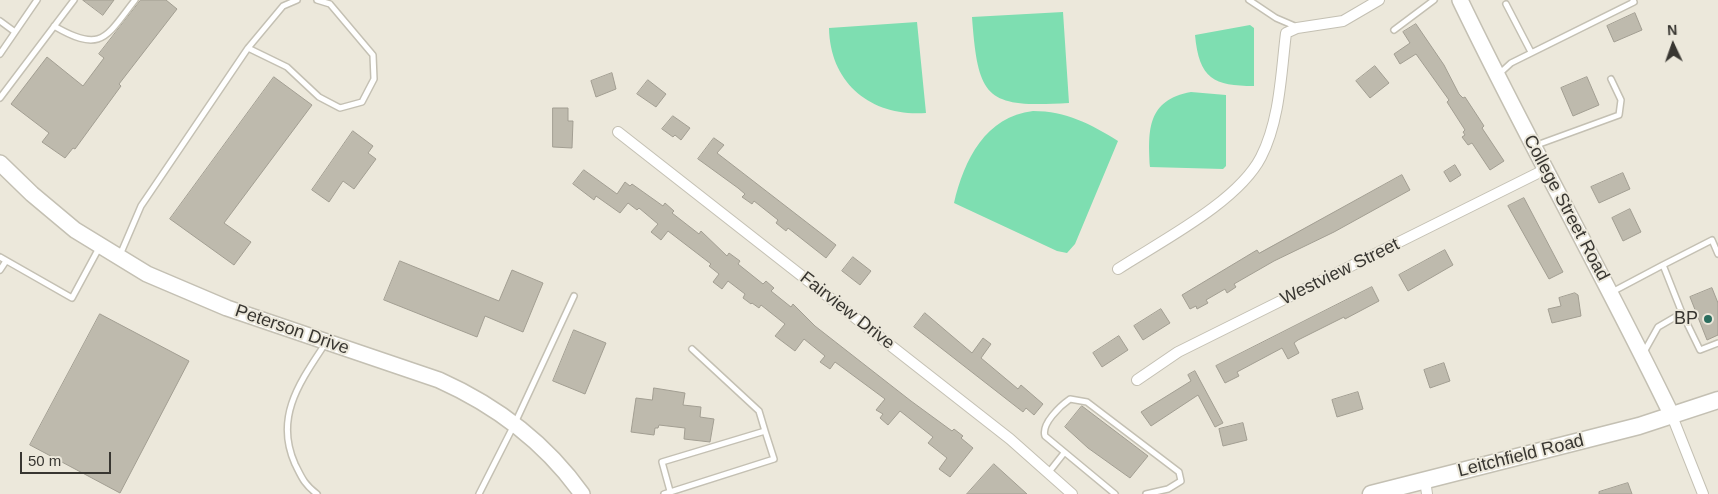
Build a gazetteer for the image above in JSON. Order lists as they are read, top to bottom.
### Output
{
  "streets": {
    "main road": ["Leitchfield Road"],
    "street": [
      "College Street Road",
      "Westview Street",
      "Fairview Drive",
      "Peterson Drive"
    ]
  },
  "crossings": [
    ["College Street Road", "Westview Street"],
    ["College Street Road", "Leitchfield Road"]
  ],
  "places": ["BP"],
  "scale_bar": "50 m",
  "north": "top"
}
